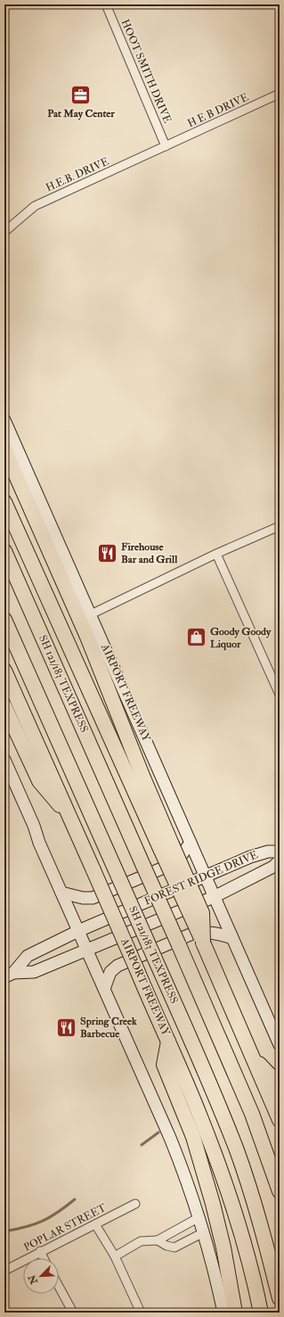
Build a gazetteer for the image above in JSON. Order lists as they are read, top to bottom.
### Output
{
  "streets": {
    "highway": ["SH 121/183 TEXPRESS", "AIRPORT FREEWAY"],
    "main road": ["FOREST RIDGE DRIVE"],
    "street": [
      "HOOT SMITH DRIVE",
      "H E B DRIVE",
      "H.E.B. DRIVE",
      "POPLAR STREET"
    ]
  },
  "crossings": [
    ["HOOT SMITH DRIVE", "H E B DRIVE"],
    ["HOOT SMITH DRIVE", "H.E.B. DRIVE"],
    ["H E B DRIVE", "H.E.B. DRIVE"],
    ["AIRPORT FREEWAY", "FOREST RIDGE DRIVE"]
  ],
  "places": {
    "office": ["Pat May Center"],
    "restaurant": ["Firehouse Bar and Grill", "Spring Creek Barbecue"],
    "shop": ["Goody Goody Liquor"]
  },
  "north": "bottom left"
}
